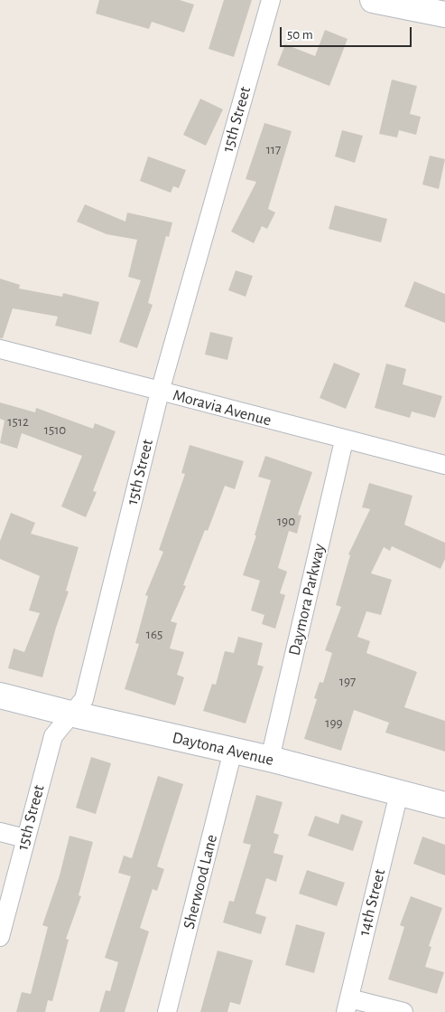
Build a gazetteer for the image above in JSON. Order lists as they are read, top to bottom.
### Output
{
  "streets": {
    "street": [
      "15th Street",
      "Moravia Avenue",
      "Daymora Parkway",
      "Daytona Avenue",
      "Sherwood Lane",
      "14th Street"
    ]
  },
  "crossings": [
    ["15th Street", "Moravia Avenue"],
    ["15th Street", "Daytona Avenue"],
    ["Moravia Avenue", "Daymora Parkway"],
    ["Daymora Parkway", "Daytona Avenue"],
    ["Daytona Avenue", "Sherwood Lane"],
    ["Daytona Avenue", "14th Street"]
  ],
  "house_numbers": [
    "117",
    "1512",
    "1510",
    "190",
    "165",
    "197",
    "199"
  ],
  "scale_bar": "50 m"
}
